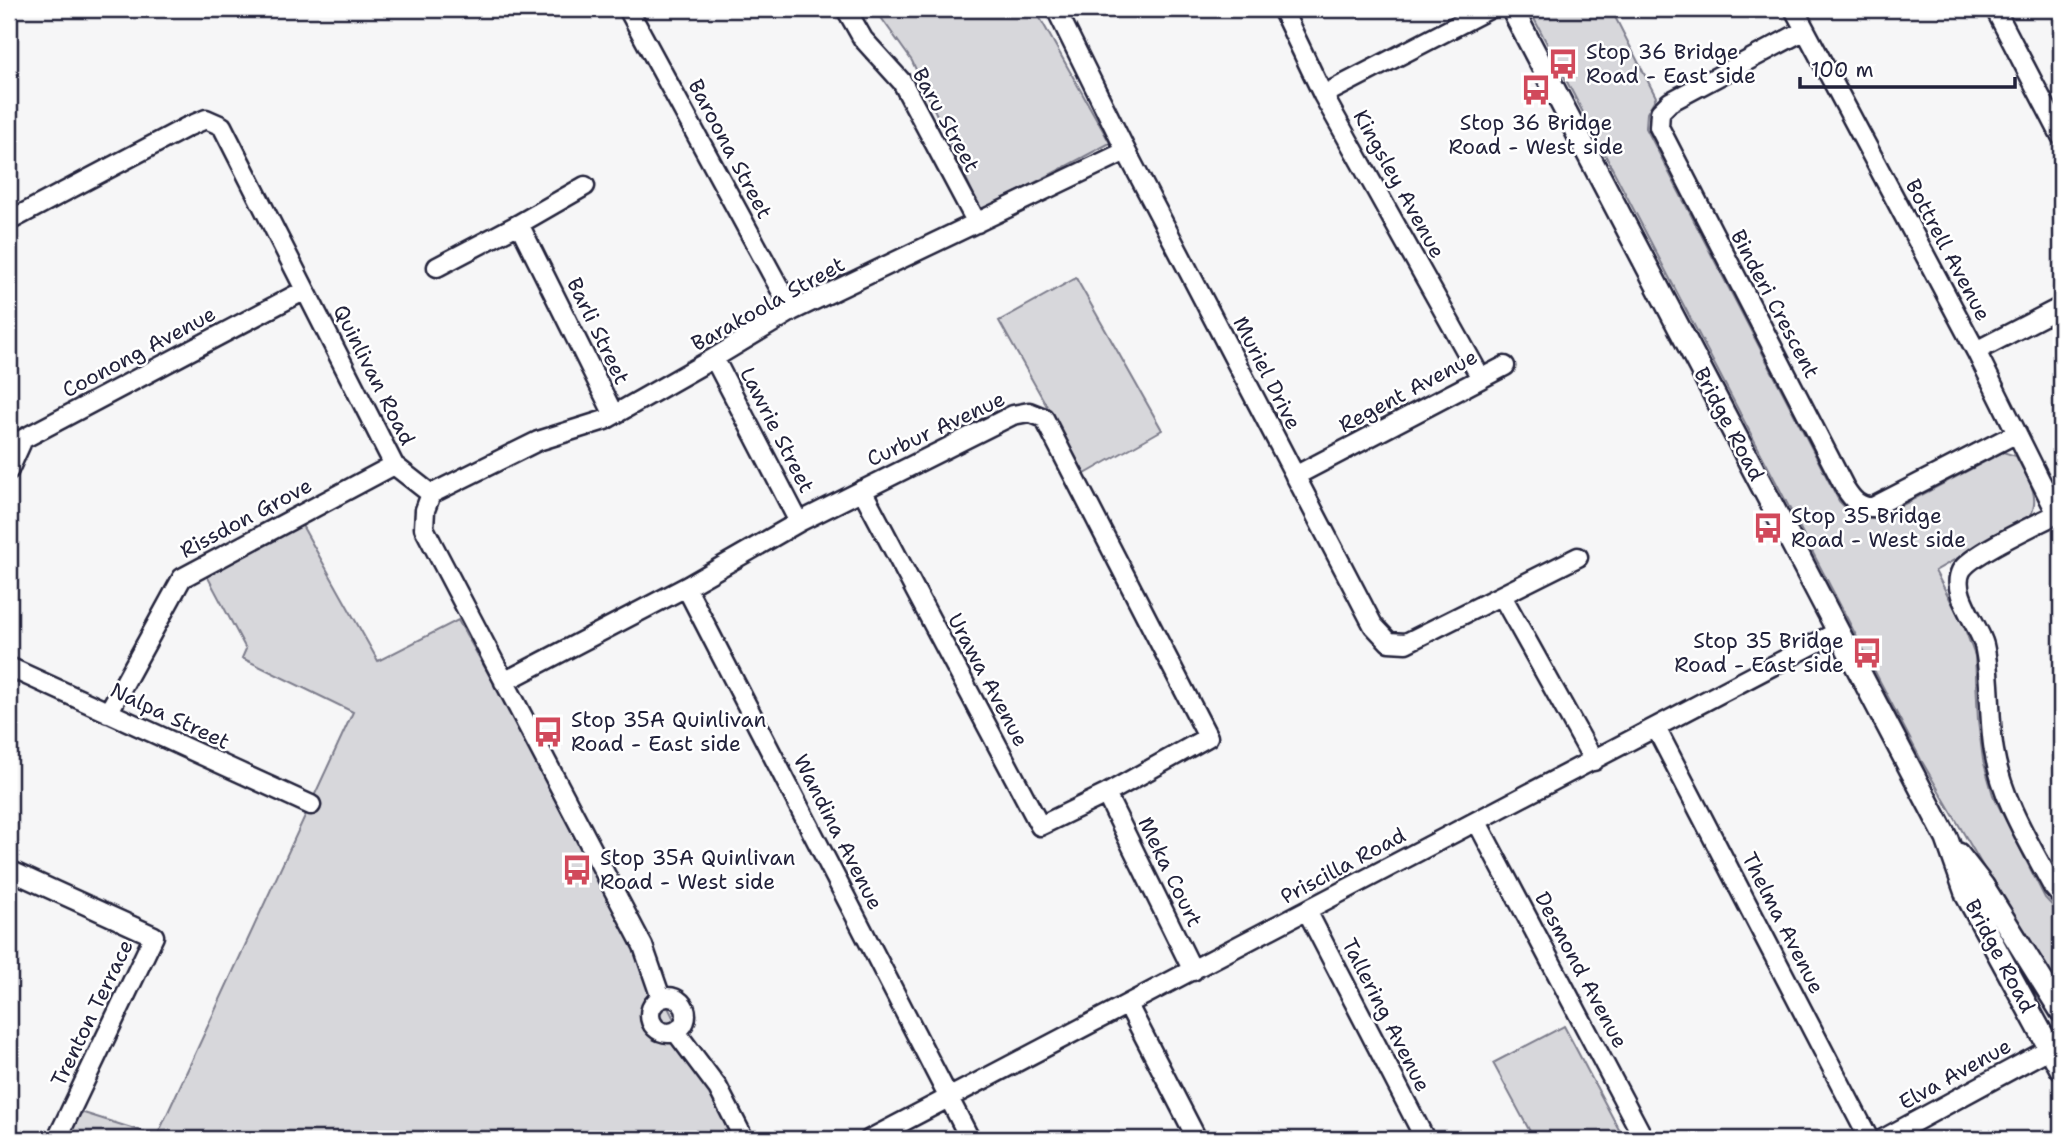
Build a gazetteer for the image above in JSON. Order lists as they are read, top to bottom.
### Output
{
  "streets": {
    "main road": ["Bridge Road"],
    "street": [
      "Baru Street",
      "Baroona Street",
      "Kingsley Avenue",
      "Bottrell Avenue",
      "Barakoola Street",
      "Binderi Crescent",
      "Barli Street",
      "Coonong Avenue",
      "Muriel Drive",
      "Quinlivan Road",
      "Regent Avenue",
      "Curbur Avenue",
      "Lawrie Street",
      "Rissdon Grove",
      "Urawa Avenue",
      "Nalpa Street",
      "Wandina Avenue",
      "Priscilla Road",
      "Meka Court",
      "Thelma Avenue",
      "Desmond Avenue",
      "Trenton Terrace",
      "Tallering Avenue",
      "Elva Avenue"
    ]
  },
  "crossings": [
    ["Baru Street", "Barakoola Street"],
    ["Baroona Street", "Barakoola Street"],
    ["Kingsley Avenue", "Regent Avenue"],
    ["Bottrell Avenue", "Binderi Crescent"],
    ["Barakoola Street", "Barli Street"],
    ["Barakoola Street", "Muriel Drive"],
    ["Barakoola Street", "Quinlivan Road"],
    ["Barakoola Street", "Lawrie Street"],
    ["Coonong Avenue", "Quinlivan Road"],
    ["Muriel Drive", "Regent Avenue"],
    ["Quinlivan Road", "Rissdon Grove"],
    ["Bridge Road", "Priscilla Road"],
    ["Bridge Road", "Elva Avenue"],
    ["Curbur Avenue", "Lawrie Street"],
    ["Curbur Avenue", "Urawa Avenue"],
    ["Curbur Avenue", "Wandina Avenue"],
    ["Curbur Avenue", "Meka Court"],
    ["Rissdon Grove", "Nalpa Street"],
    ["Urawa Avenue", "Meka Court"],
    ["Wandina Avenue", "Priscilla Road"],
    ["Priscilla Road", "Meka Court"],
    ["Priscilla Road", "Thelma Avenue"],
    ["Priscilla Road", "Desmond Avenue"],
    ["Priscilla Road", "Tallering Avenue"]
  ],
  "places": {
    "bus stop": [
      "Stop 36 Bridge Road - East side",
      "Stop 36 Bridge Road - West side",
      "Stop 35 Bridge Road - West side",
      "Stop 35 Bridge Road - East side",
      "Stop 35A Quinlivan Road - East side",
      "Stop 35A Quinlivan Road - West side"
    ]
  },
  "scale_bar": "100 m"
}
